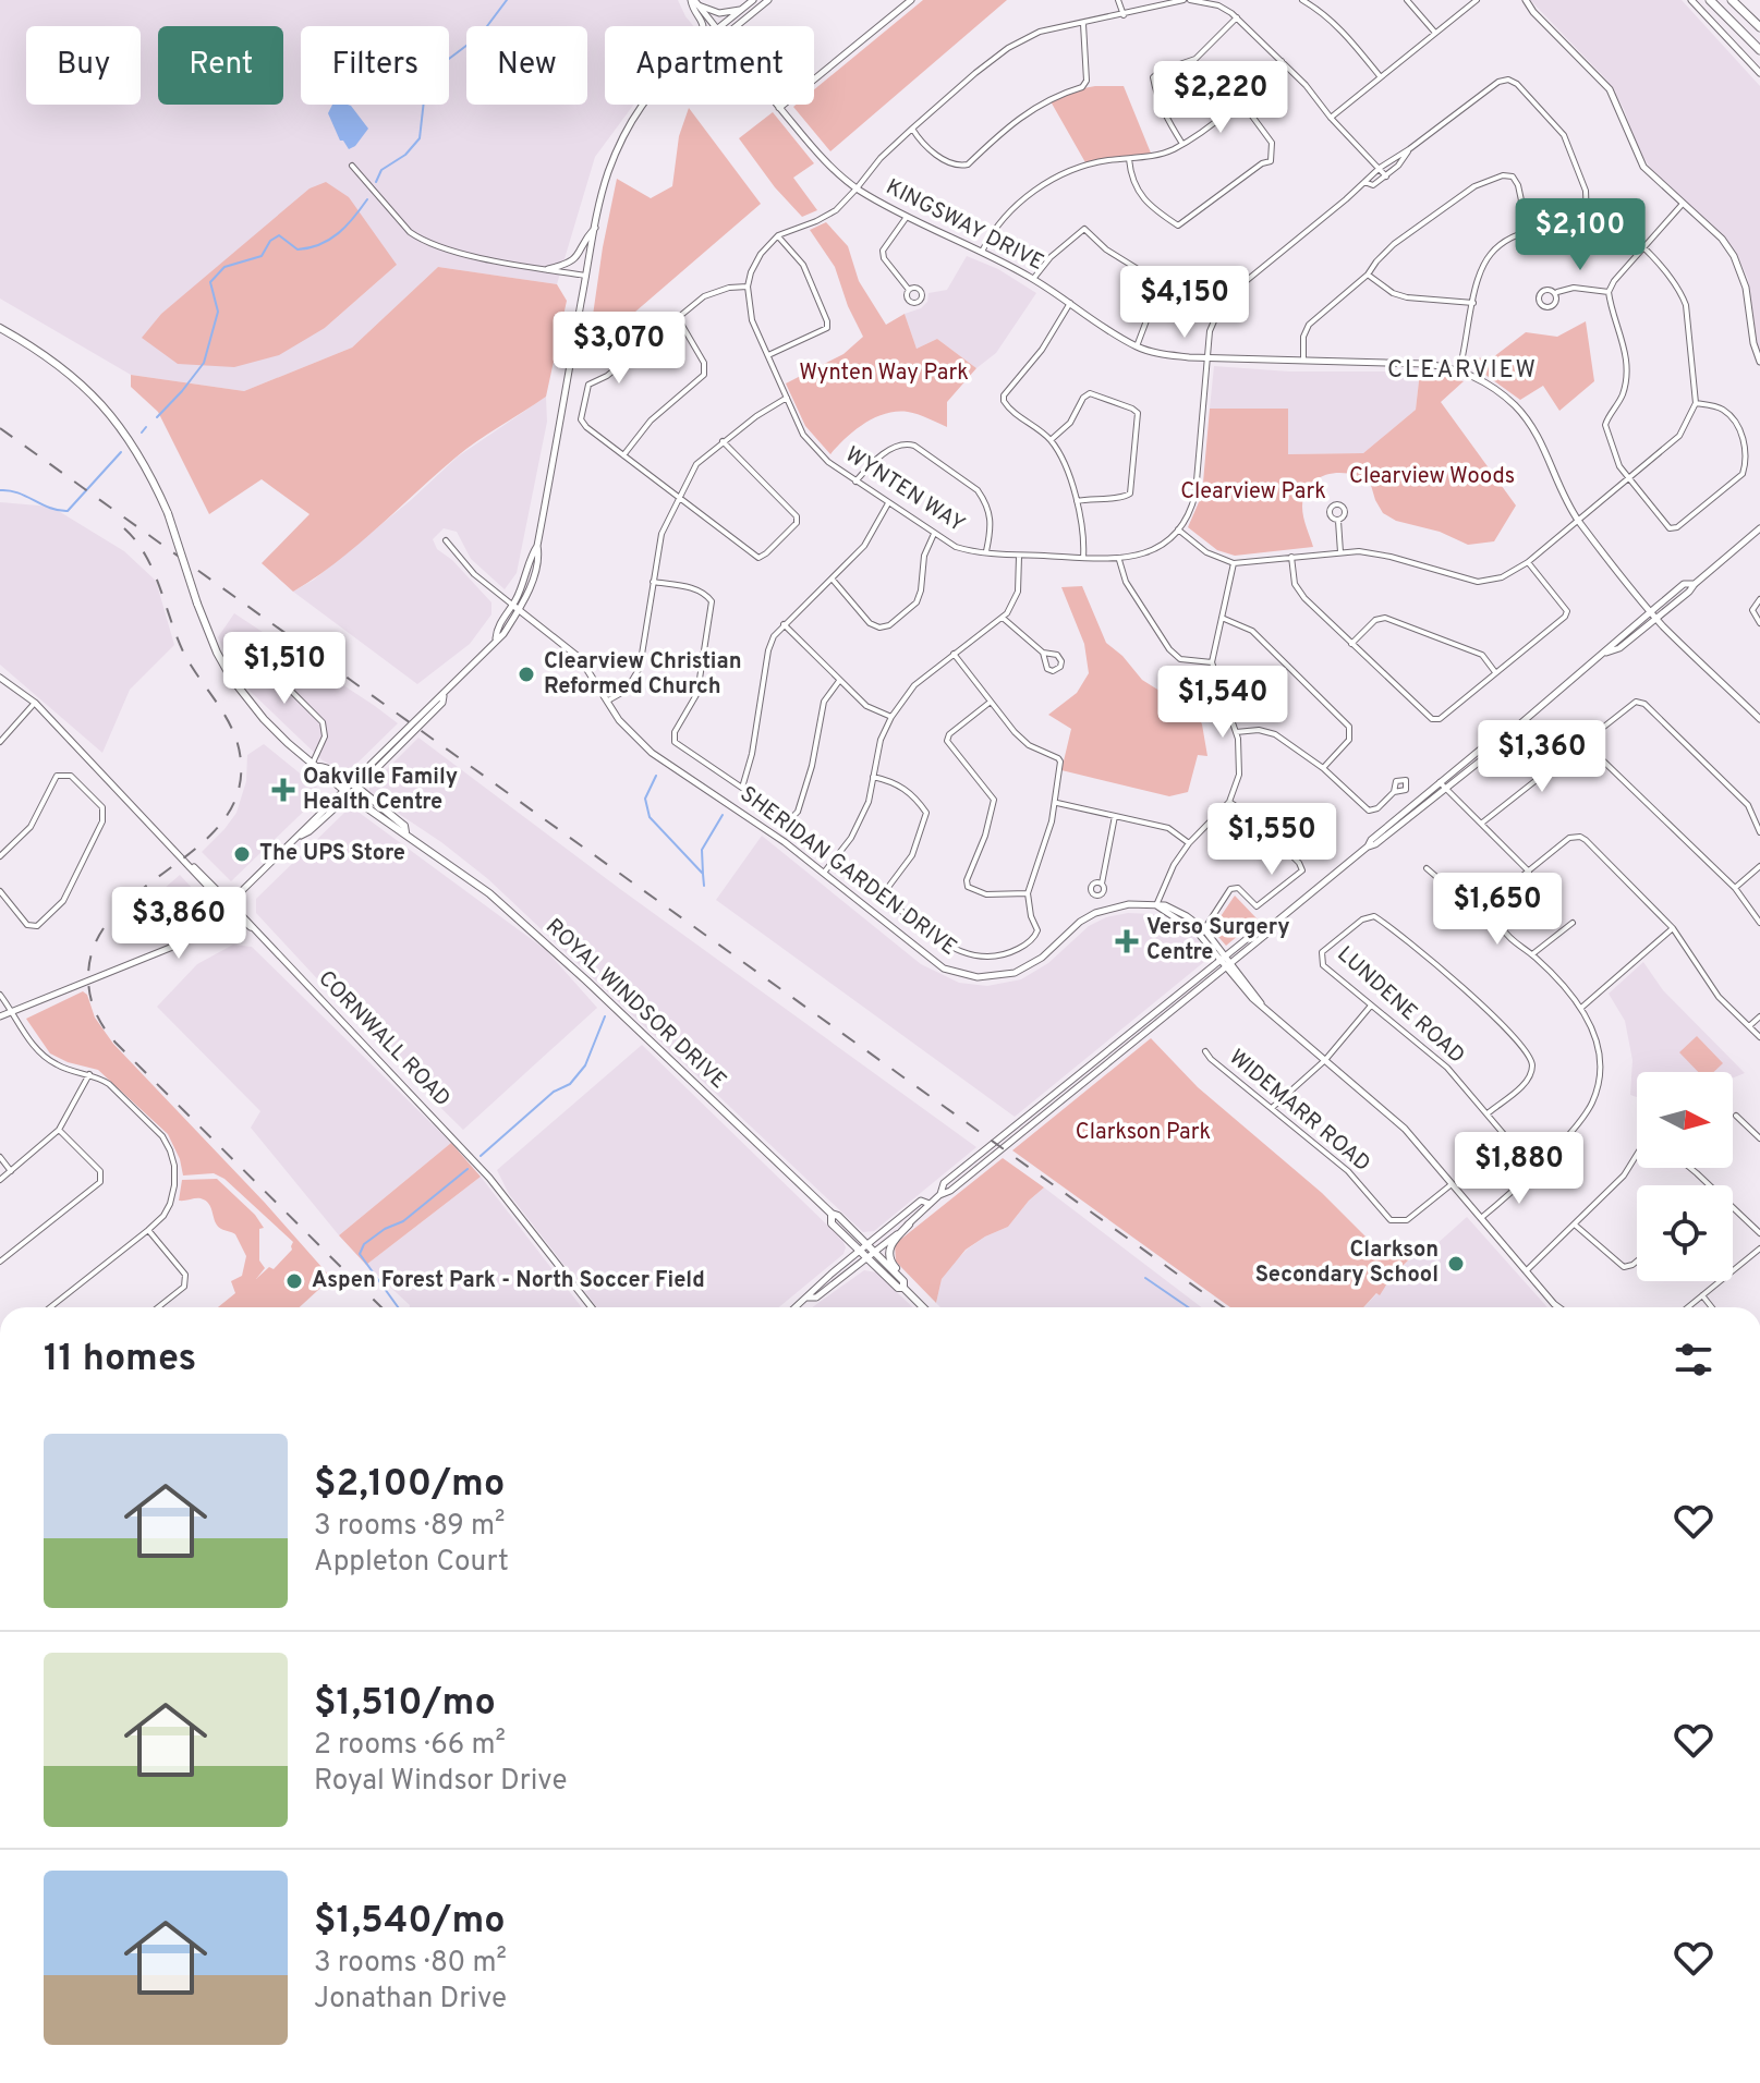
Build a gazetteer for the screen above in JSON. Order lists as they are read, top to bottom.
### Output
{
  "streets": {
    "main road": [
      "KINGSWAY DRIVE",
      "SHERIDAN GARDEN DRIVE",
      "ROYAL WINDSOR DRIVE",
      "CORNWALL ROAD"
    ],
    "street": ["WYNTEN WAY", "LUNDENE ROAD", "WIDEMARR ROAD"]
  },
  "districts": ["CLEARVIEW"],
  "parks": [
    "Wynten Way Park",
    "Clearview Woods",
    "Clearview Park",
    "Clarkson Park"
  ],
  "places": {
    "other": [
      "Clearview Christian Reformed Church",
      "The UPS Store",
      "Clarkson Secondary School",
      "Aspen Forest Park - North Soccer Field"
    ],
    "health": ["Oakville Family Health Centre", "Verso Surgery Centre"]
  },
  "north": "right",
  "page": {
    "chip": [
      "Buy",
      "Rent",
      "Filters",
      "New",
      "Apartment"
    ],
    "price": [
      "$2,220",
      "$2,100",
      "$4,150",
      "$3,070",
      "$1,510",
      "$1,540",
      "$1,360",
      "$1,550",
      "$1,650",
      "$3,860",
      "$1,880"
    ],
    "heading": "11 homes",
    "list": [
      {
        "name": "$2,100/mo",
        "note": "3 rooms · 89 m² · Appleton Court"
      },
      {
        "name": "$1,510/mo",
        "note": "2 rooms · 66 m² · Royal Windsor Drive"
      },
      {
        "name": "$1,540/mo",
        "note": "3 rooms · 80 m² · Jonathan Drive"
      }
    ]
  }
}
